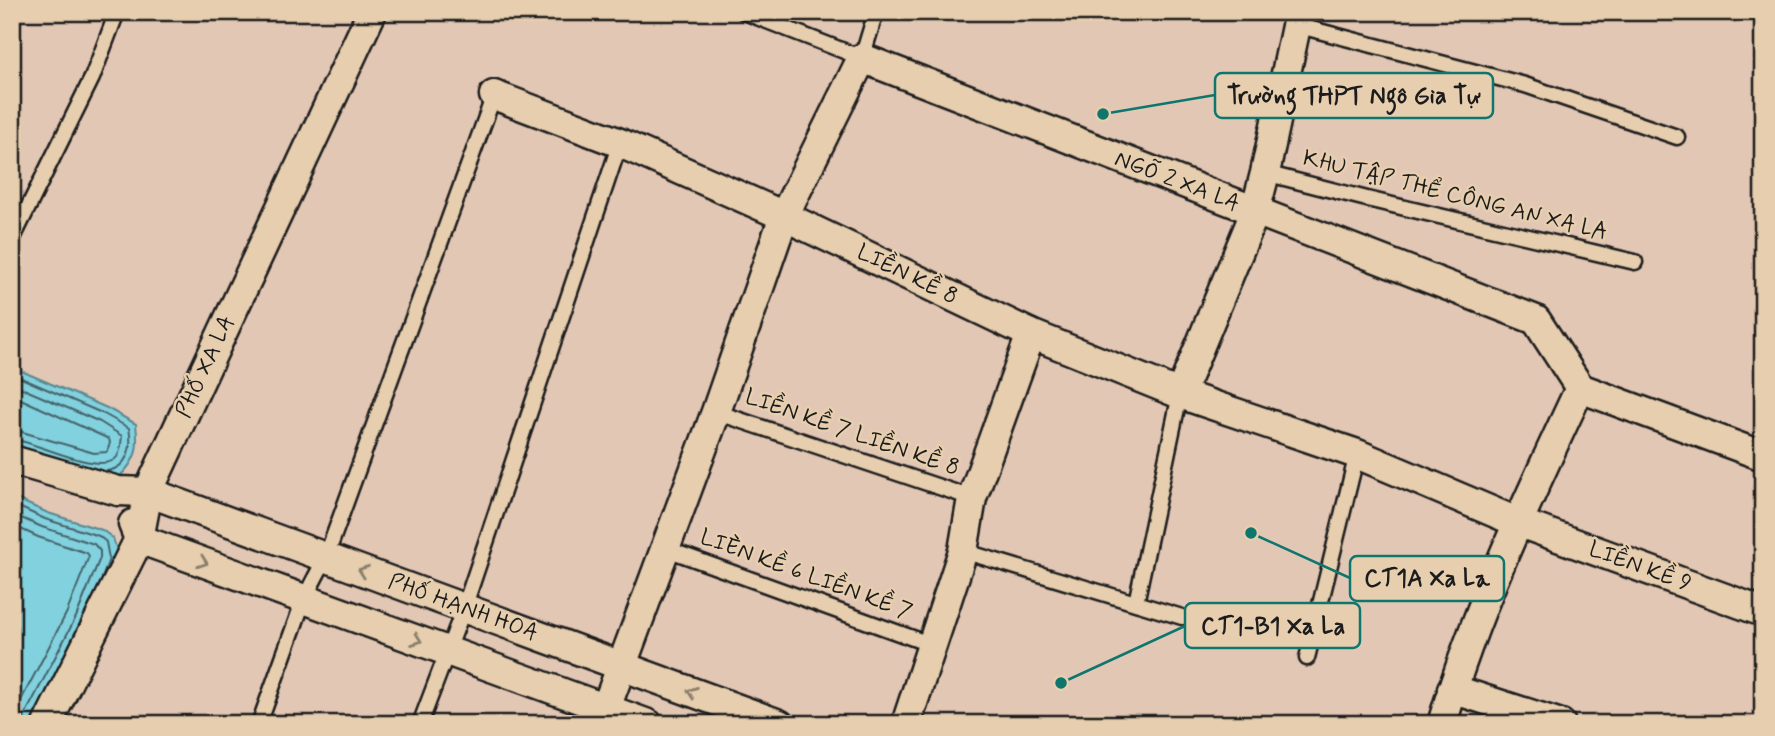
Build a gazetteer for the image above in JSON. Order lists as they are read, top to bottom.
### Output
{
  "streets": {
    "street": [
      "NGÕ 2 XA LA",
      "LIỀN KỀ 8",
      "PHỐ XA LA",
      "LIỀN KỀ 9",
      "PHỐ HẠNH HOA"
    ],
    "lane": ["KHU TẬP THỂ CÔNG AN XA LA", "LIỀN KỀ 7 LIỀN KỀ 8", "LIÈN KỀ 6 LIỀN KỀ 7"]
  },
  "crossings": [
    ["LIỀN KỀ 8", "LIỀN KỀ 9"],
    ["PHỐ XA LA", "PHỐ HẠNH HOA"]
  ],
  "places": ["Trường THPT Ngô Gia Tự", "CT1A Xa La", "CT1-B1 Xa La"]
}
